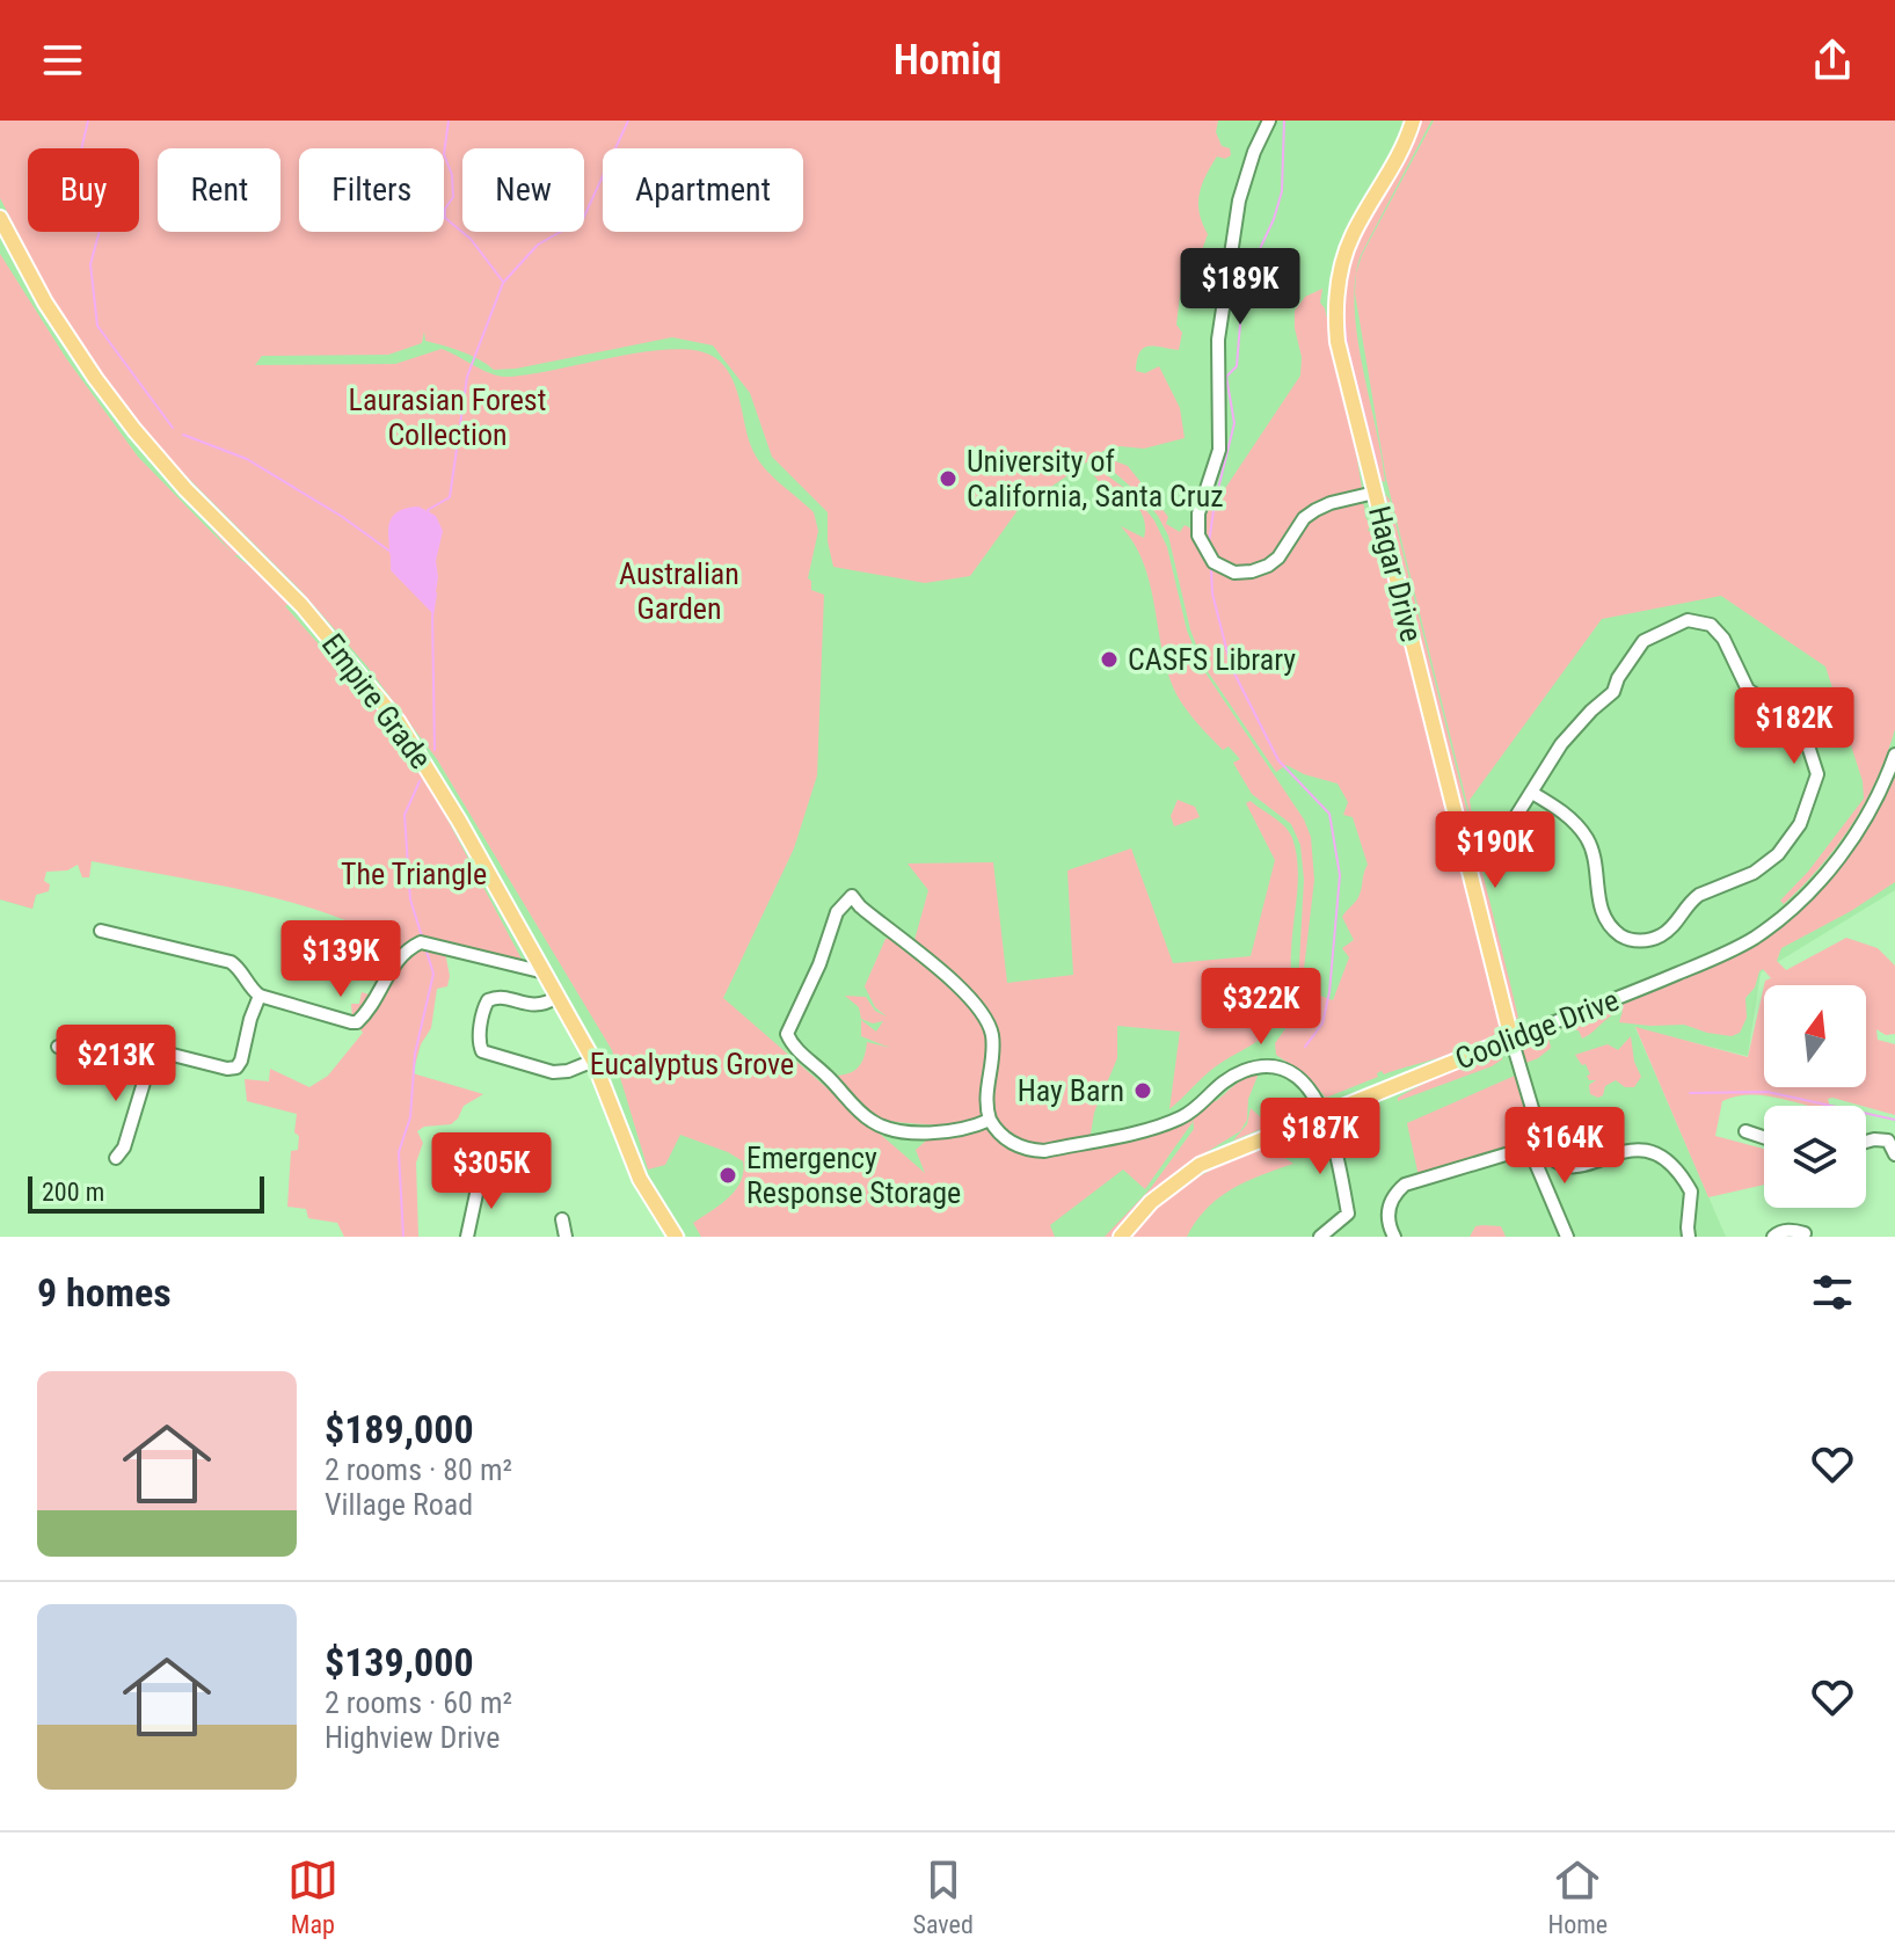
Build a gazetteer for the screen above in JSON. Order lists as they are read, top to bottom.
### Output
{
  "streets": {
    "main road": ["Hagar Drive", "Empire Grade", "Coolidge Drive"]
  },
  "crossings": [
    ["Hagar Drive", "Coolidge Drive"]
  ],
  "parks": [
    "Laurasian Forest Collection",
    "Australian Garden",
    "The Triangle",
    "Eucalyptus Grove"
  ],
  "places": [
    "University of California, Santa Cruz",
    "CASFS Library",
    "Hay Barn",
    "Emergency Response Storage"
  ],
  "scale_bar": "200 m",
  "north": "top",
  "page": {
    "header": "Homiq",
    "chip": [
      "Buy",
      "Rent",
      "Filters",
      "New",
      "Apartment"
    ],
    "price": [
      "$189K",
      "$182K",
      "$190K",
      "$139K",
      "$322K",
      "$213K",
      "$187K",
      "$164K",
      "$305K"
    ],
    "scale": "200 m",
    "heading": "9 homes",
    "list": [
      {
        "name": "$189,000",
        "note": "2 rooms · 80 m² · Village Road"
      },
      {
        "name": "$139,000",
        "note": "2 rooms · 60 m² · Highview Drive"
      }
    ],
    "tabs": ["Map", "Saved", "Home"]
  }
}
